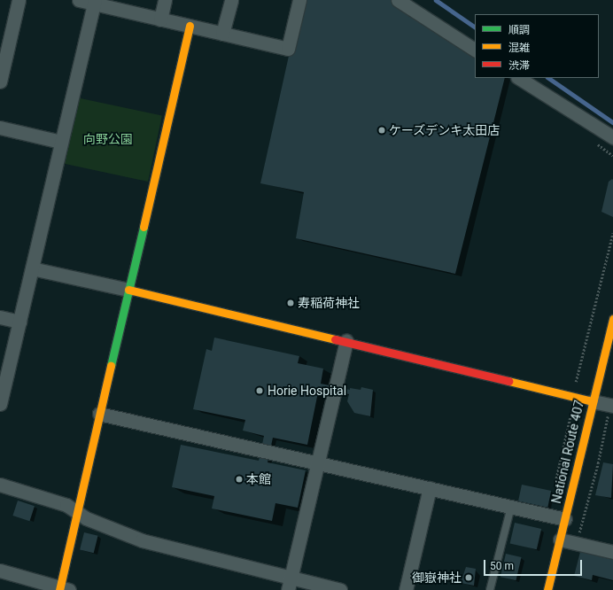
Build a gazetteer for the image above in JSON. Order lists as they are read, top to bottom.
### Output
{
  "streets": {
    "main road": ["National Route 407"]
  },
  "parks": ["向野公園"],
  "places": [
    "ケーズデンキ太田店",
    "寿稲荷神社",
    "Horie Hospital",
    "本館",
    "御嶽神社"
  ],
  "legend": ["順調", "混雑", "渋滞"],
  "scale_bar": "50 m"
}
